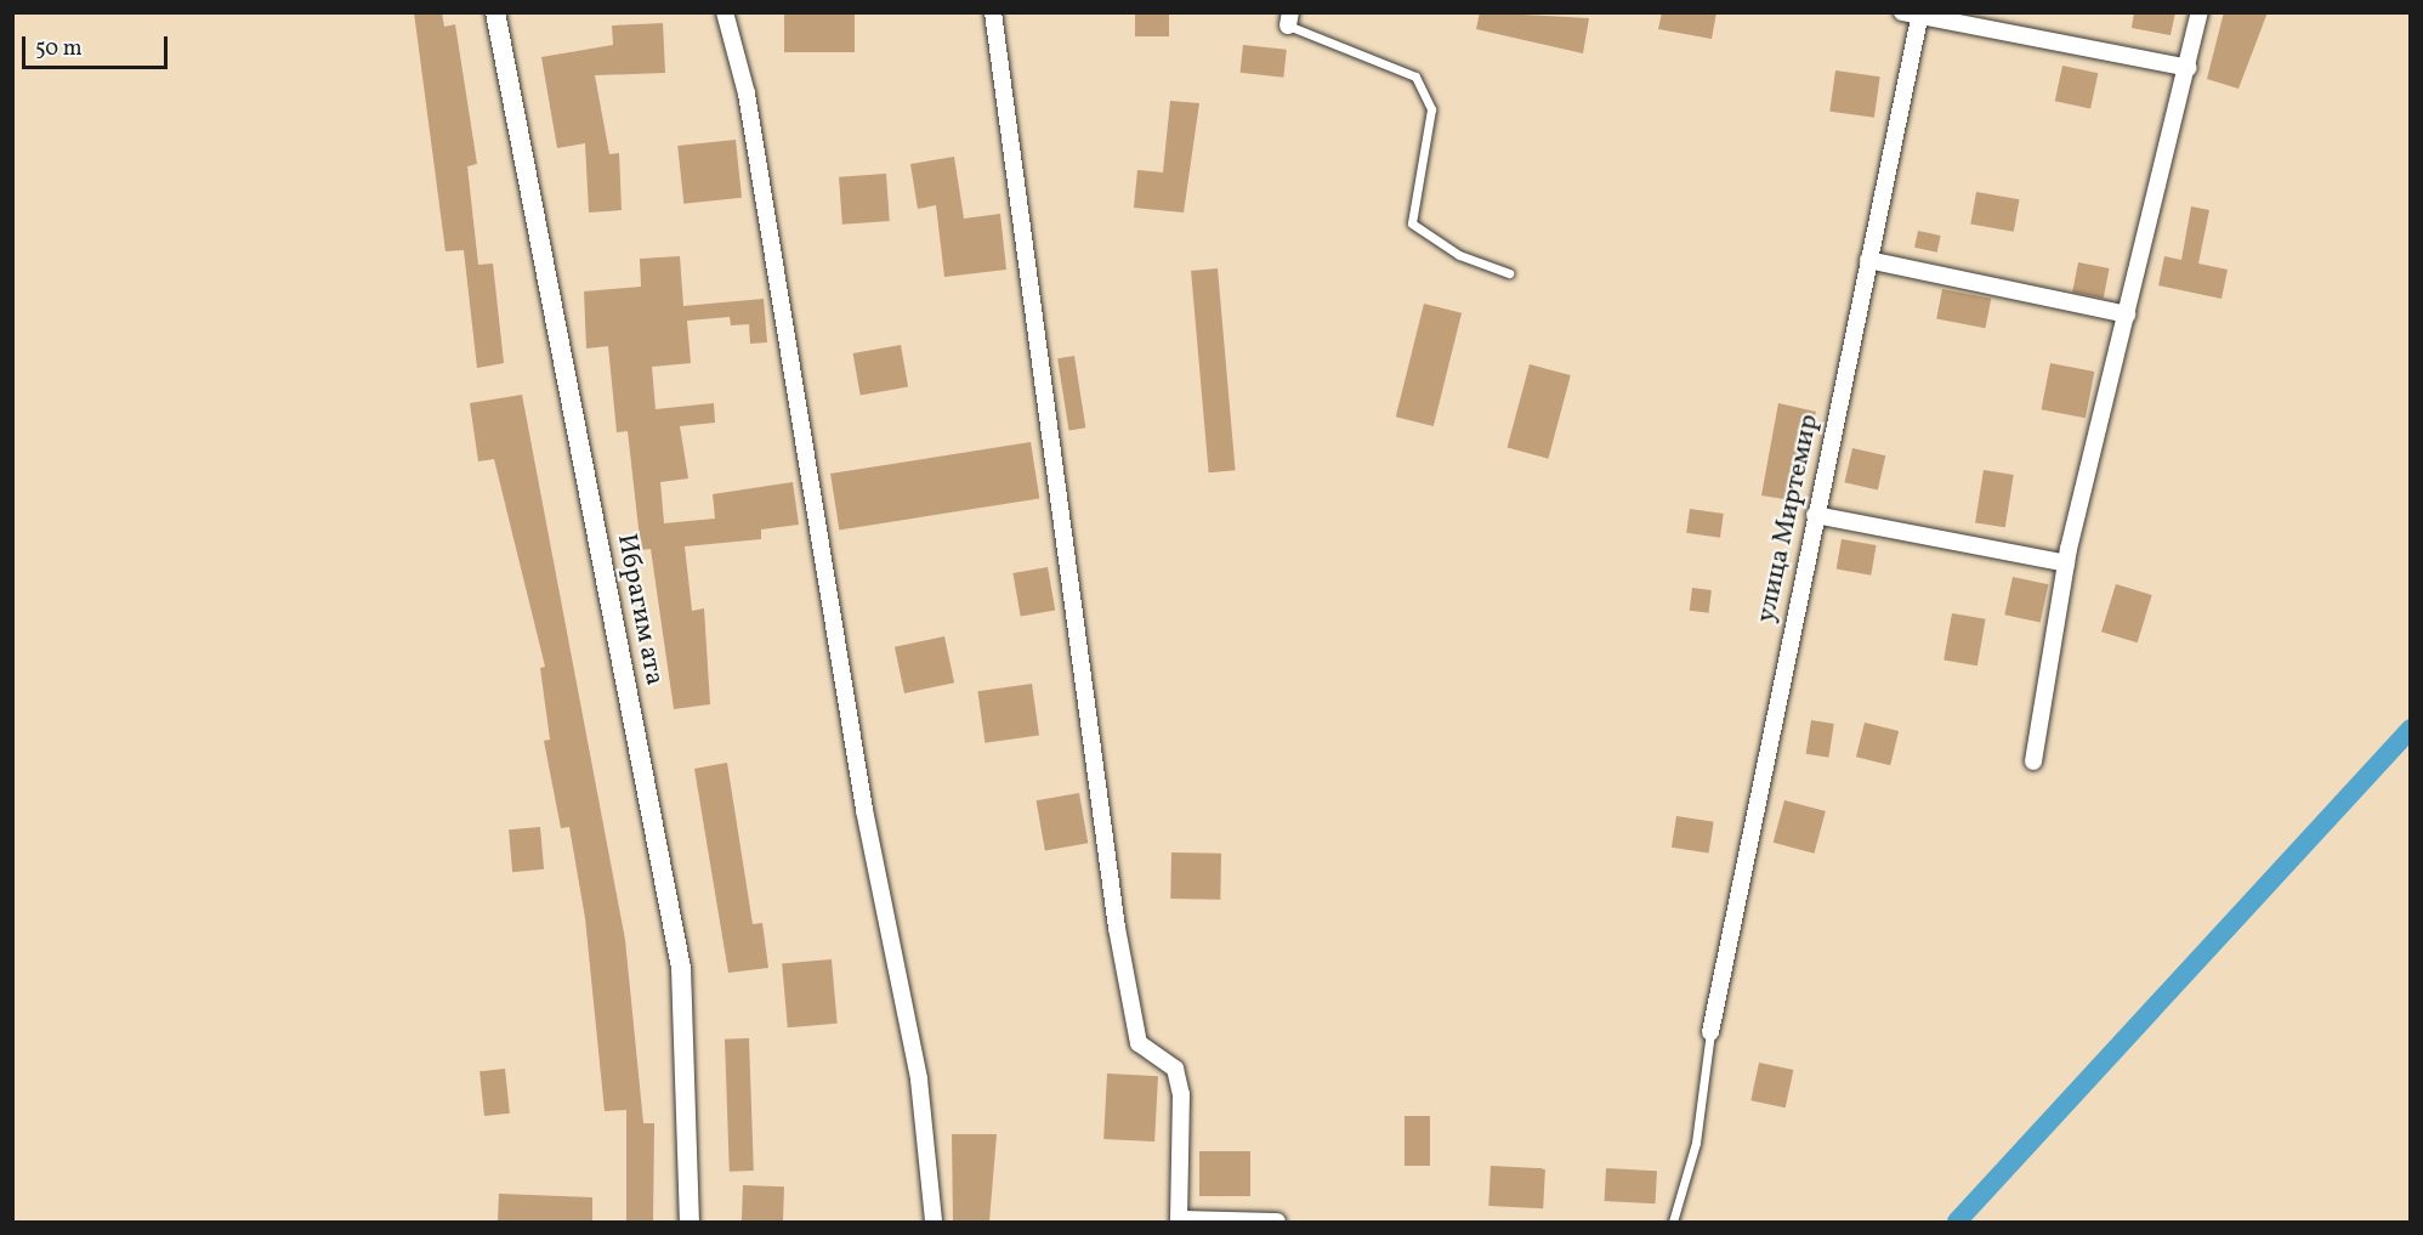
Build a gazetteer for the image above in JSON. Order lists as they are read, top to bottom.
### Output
{
  "streets": {
    "street": ["улица Миртемир", "Ибрагим ата"]
  },
  "scale_bar": "50 m"
}
